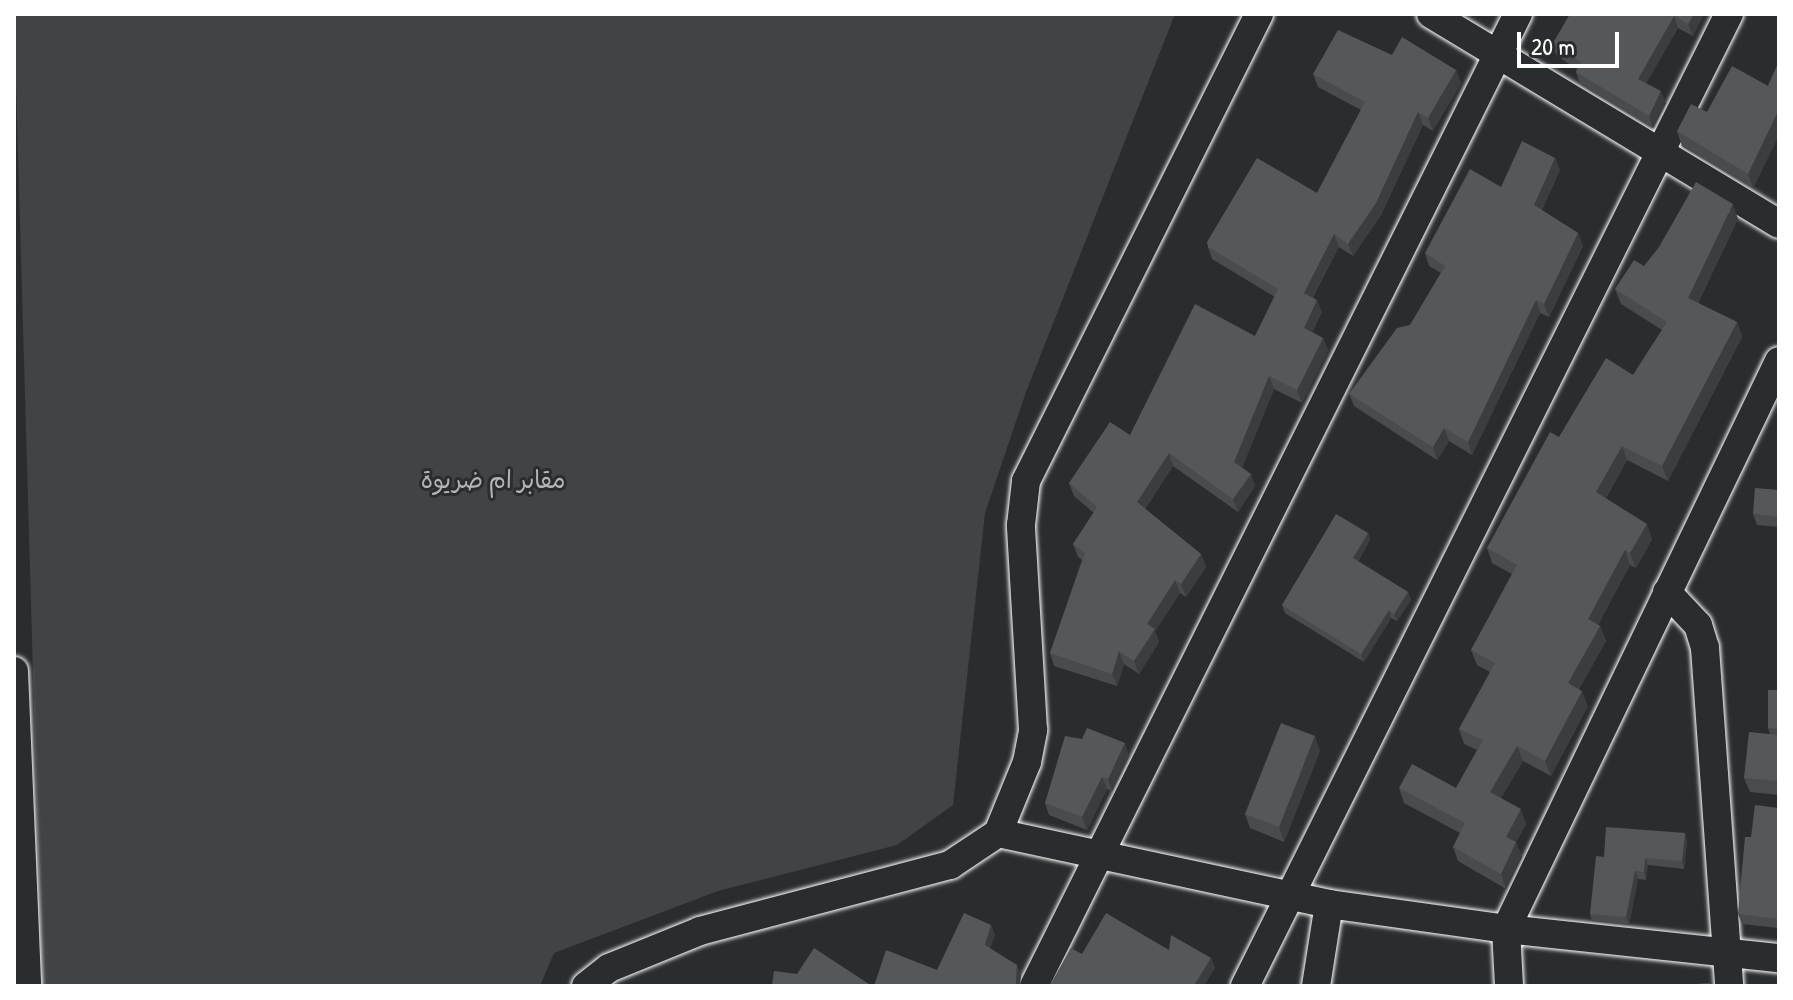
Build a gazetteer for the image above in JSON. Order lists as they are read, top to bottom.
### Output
{
  "parks": ["مقابر ام ضريوة"],
  "scale_bar": "20 m"
}
